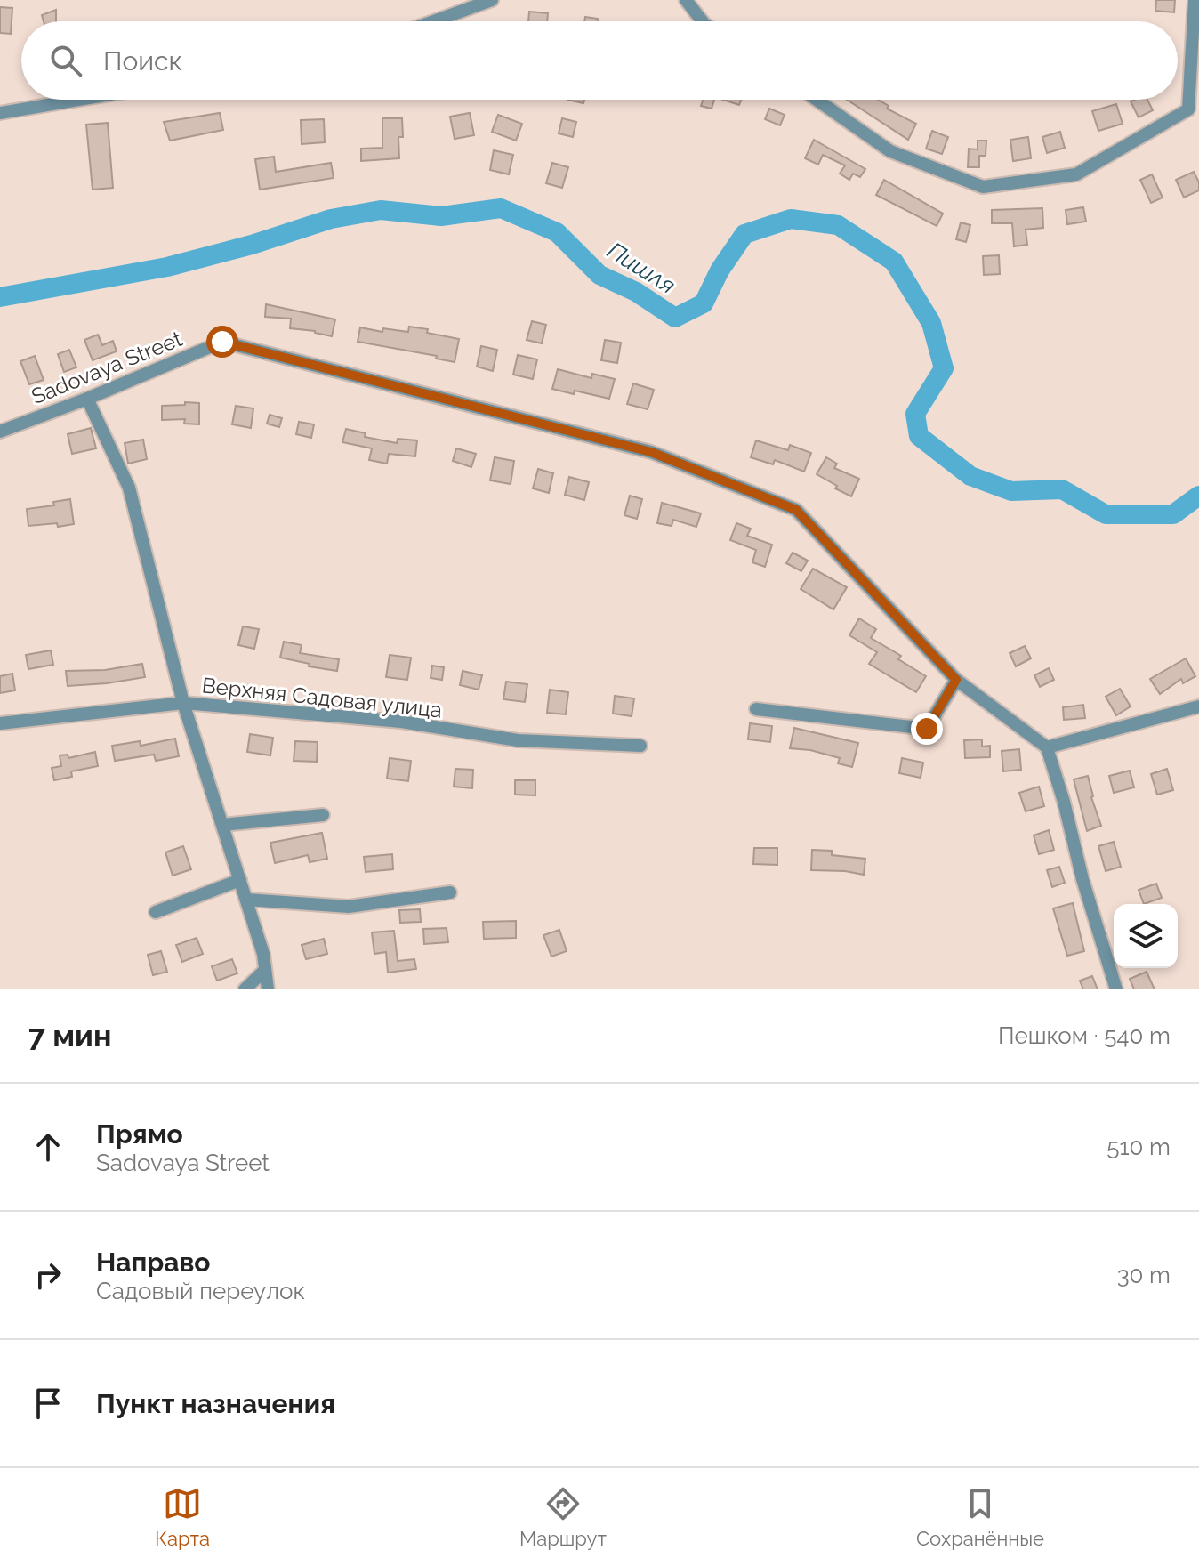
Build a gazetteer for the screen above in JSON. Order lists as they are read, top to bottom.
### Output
{
  "streets": {
    "street": ["Sadovaya Street", "Верхняя Садовая улица"]
  },
  "water": ["Пишля"],
  "page": {
    "search": "Поиск",
    "heading": ["7 мин", "Пешком · 540 m"],
    "list": [
      ["Прямо", "Sadovaya Street", "510 m"],
      ["Направо", "Садовый переулок", "30 m"],
      "Пункт назначения"
    ],
    "nav": ["Карта", "Маршрут", "Сохранённые"]
  }
}
